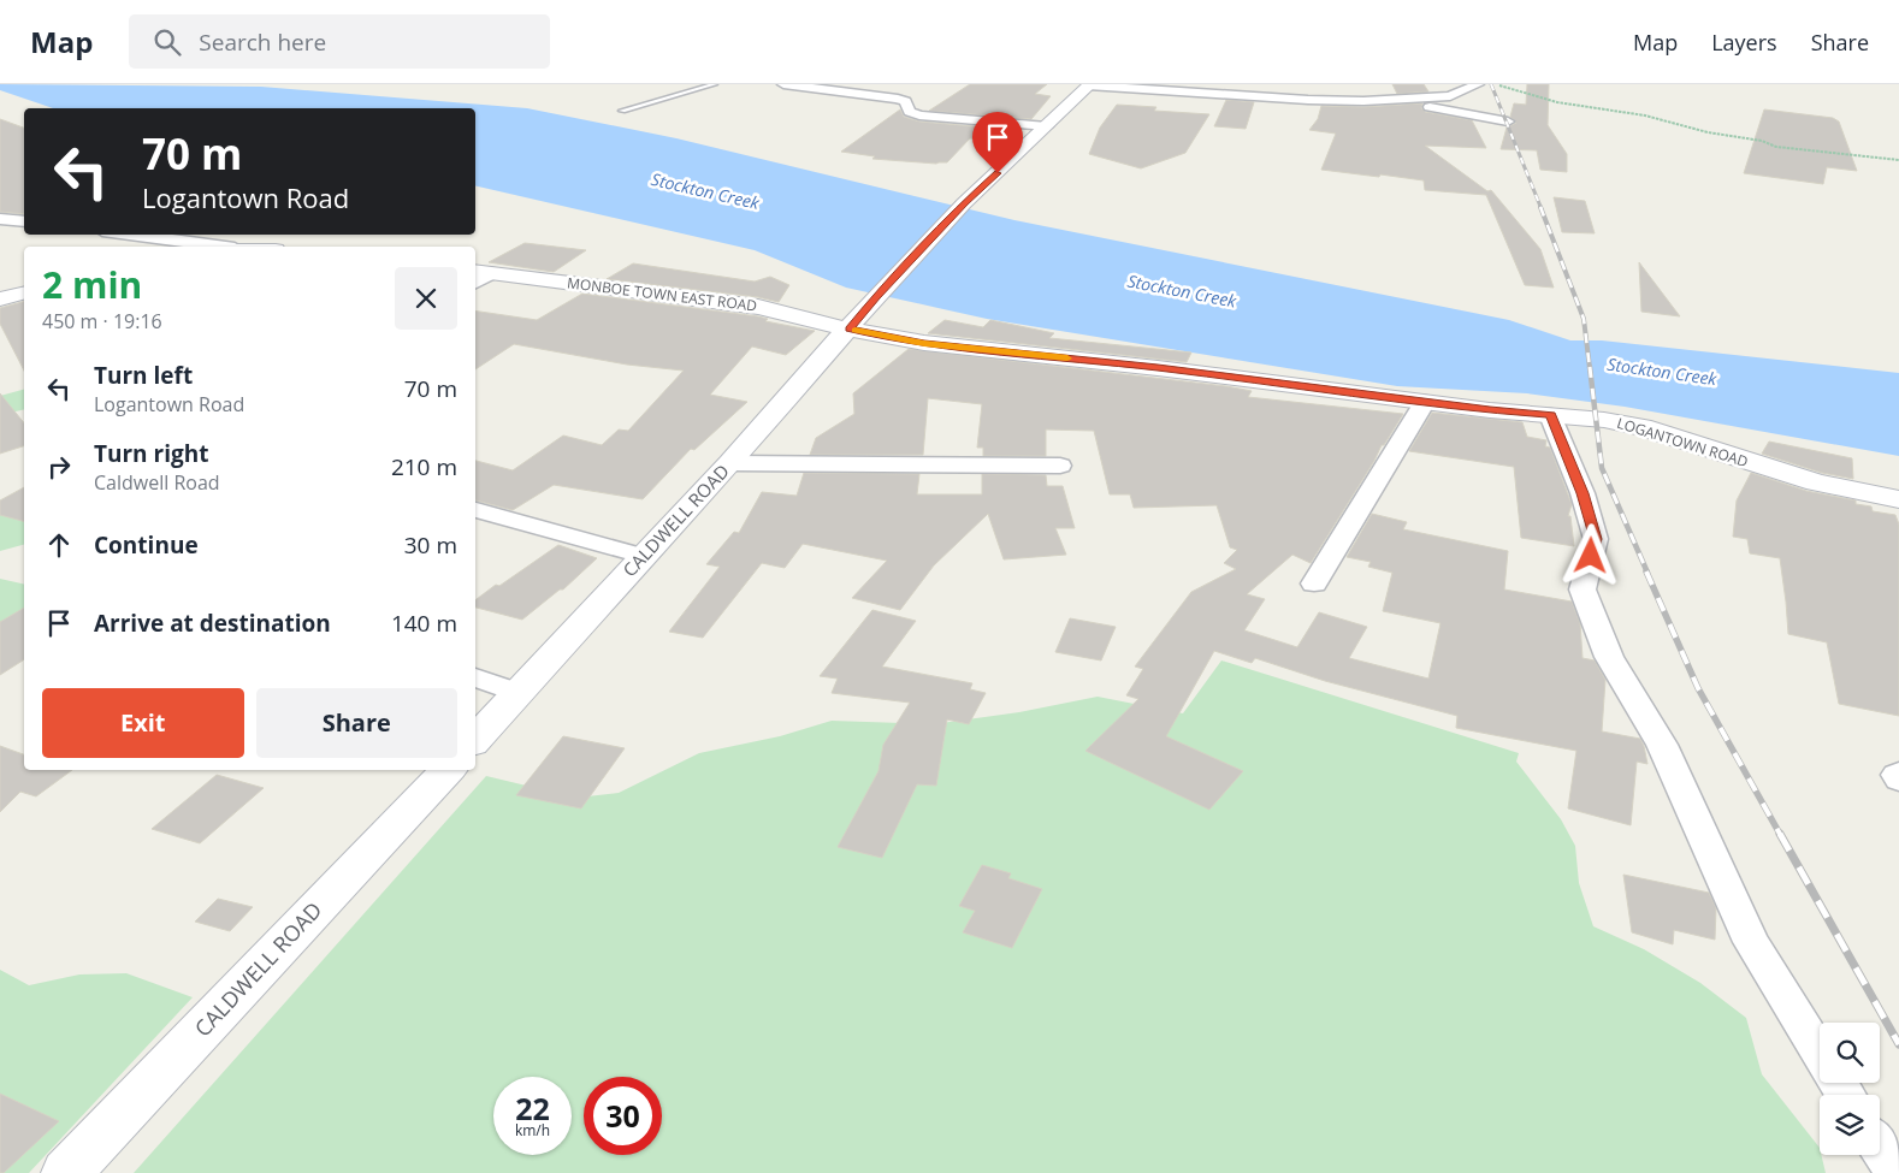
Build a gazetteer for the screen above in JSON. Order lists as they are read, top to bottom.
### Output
{
  "streets": {
    "main road": ["MONBOE TOWN EAST ROAD", "LOGANTOWN ROAD", "CALDWELL ROAD"]
  },
  "crossings": [
    ["MONBOE TOWN EAST ROAD", "LOGANTOWN ROAD"],
    ["MONBOE TOWN EAST ROAD", "CALDWELL ROAD"],
    ["LOGANTOWN ROAD", "CALDWELL ROAD"]
  ],
  "water": ["Stockton Creek"],
  "page": {
    "header": "Map",
    "search": "Search here",
    "nav": ["Map", "Layers", "Share"],
    "turn": ["70 m", "Logantown Road"],
    "heading": ["2 min", "450 m · 19:16"],
    "list": [
      {
        "name": "Turn left",
        "note": "Logantown Road",
        "value": "70 m"
      },
      {
        "name": "Turn right",
        "note": "Caldwell Road",
        "value": "210 m"
      },
      {
        "name": "Continue",
        "value": "30 m"
      },
      {
        "name": "Arrive at destination",
        "value": "140 m"
      }
    ],
    "buttons": ["Exit", "Share"],
    "speed": "22 km/h",
    "limit": "30"
  }
}
